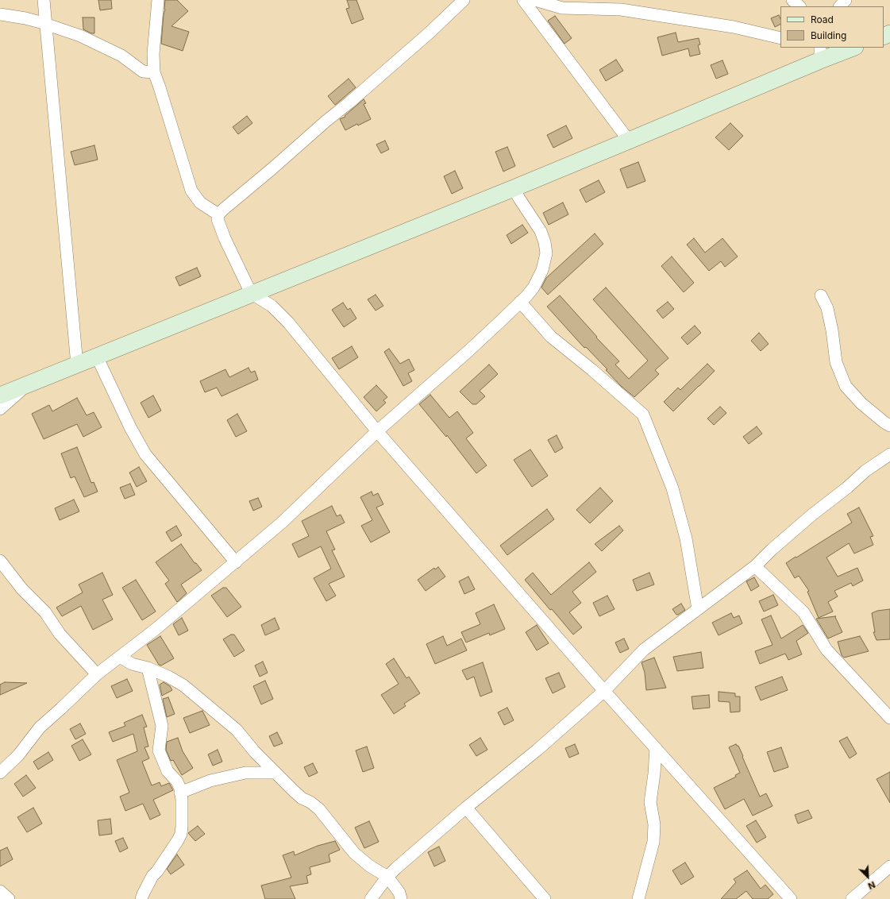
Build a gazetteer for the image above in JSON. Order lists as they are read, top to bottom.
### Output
{
  "legend": ["Road", "Building"],
  "north": "bottom right"
}
